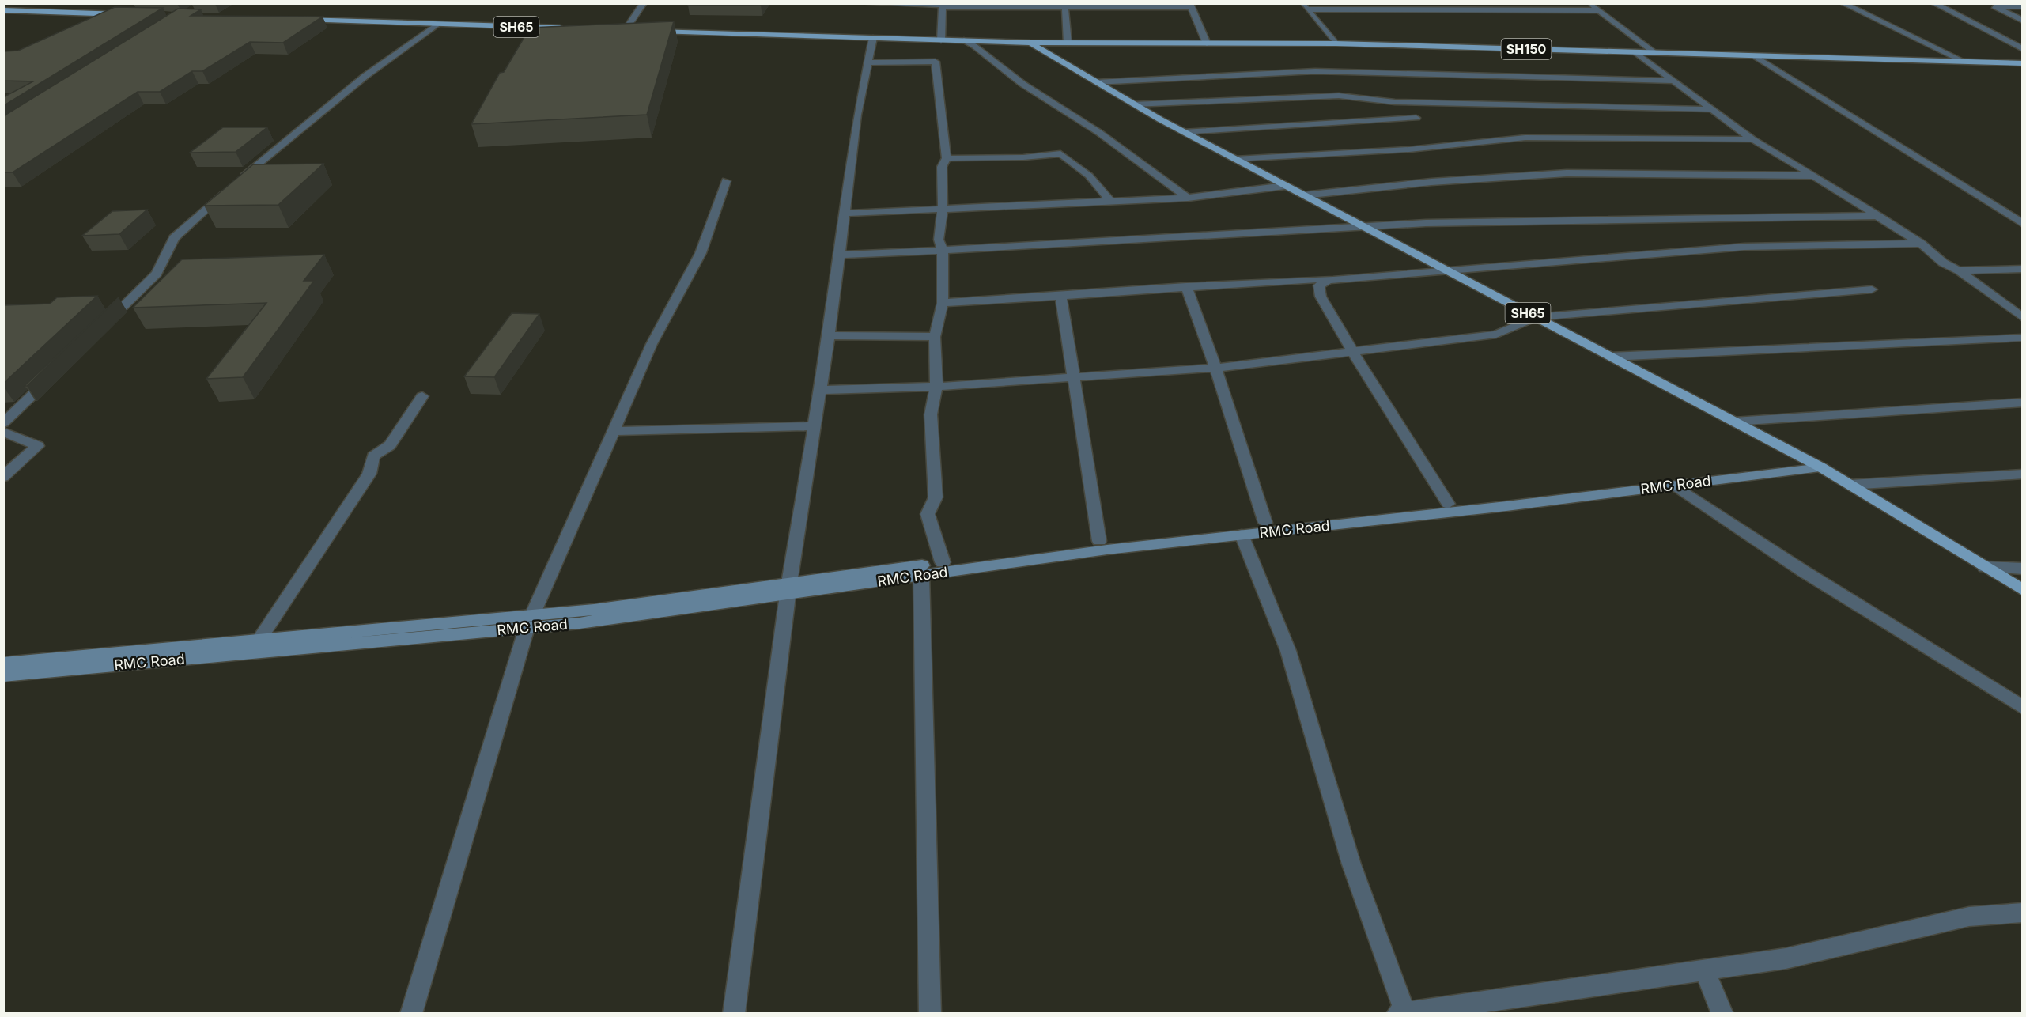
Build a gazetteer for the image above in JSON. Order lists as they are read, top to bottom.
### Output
{
  "streets": {
    "main road": ["SH65", "SH150"],
    "street": ["RMC Road"]
  },
  "crossings": [
    ["SH65", "SH150"],
    ["SH65", "RMC Road"]
  ]
}
